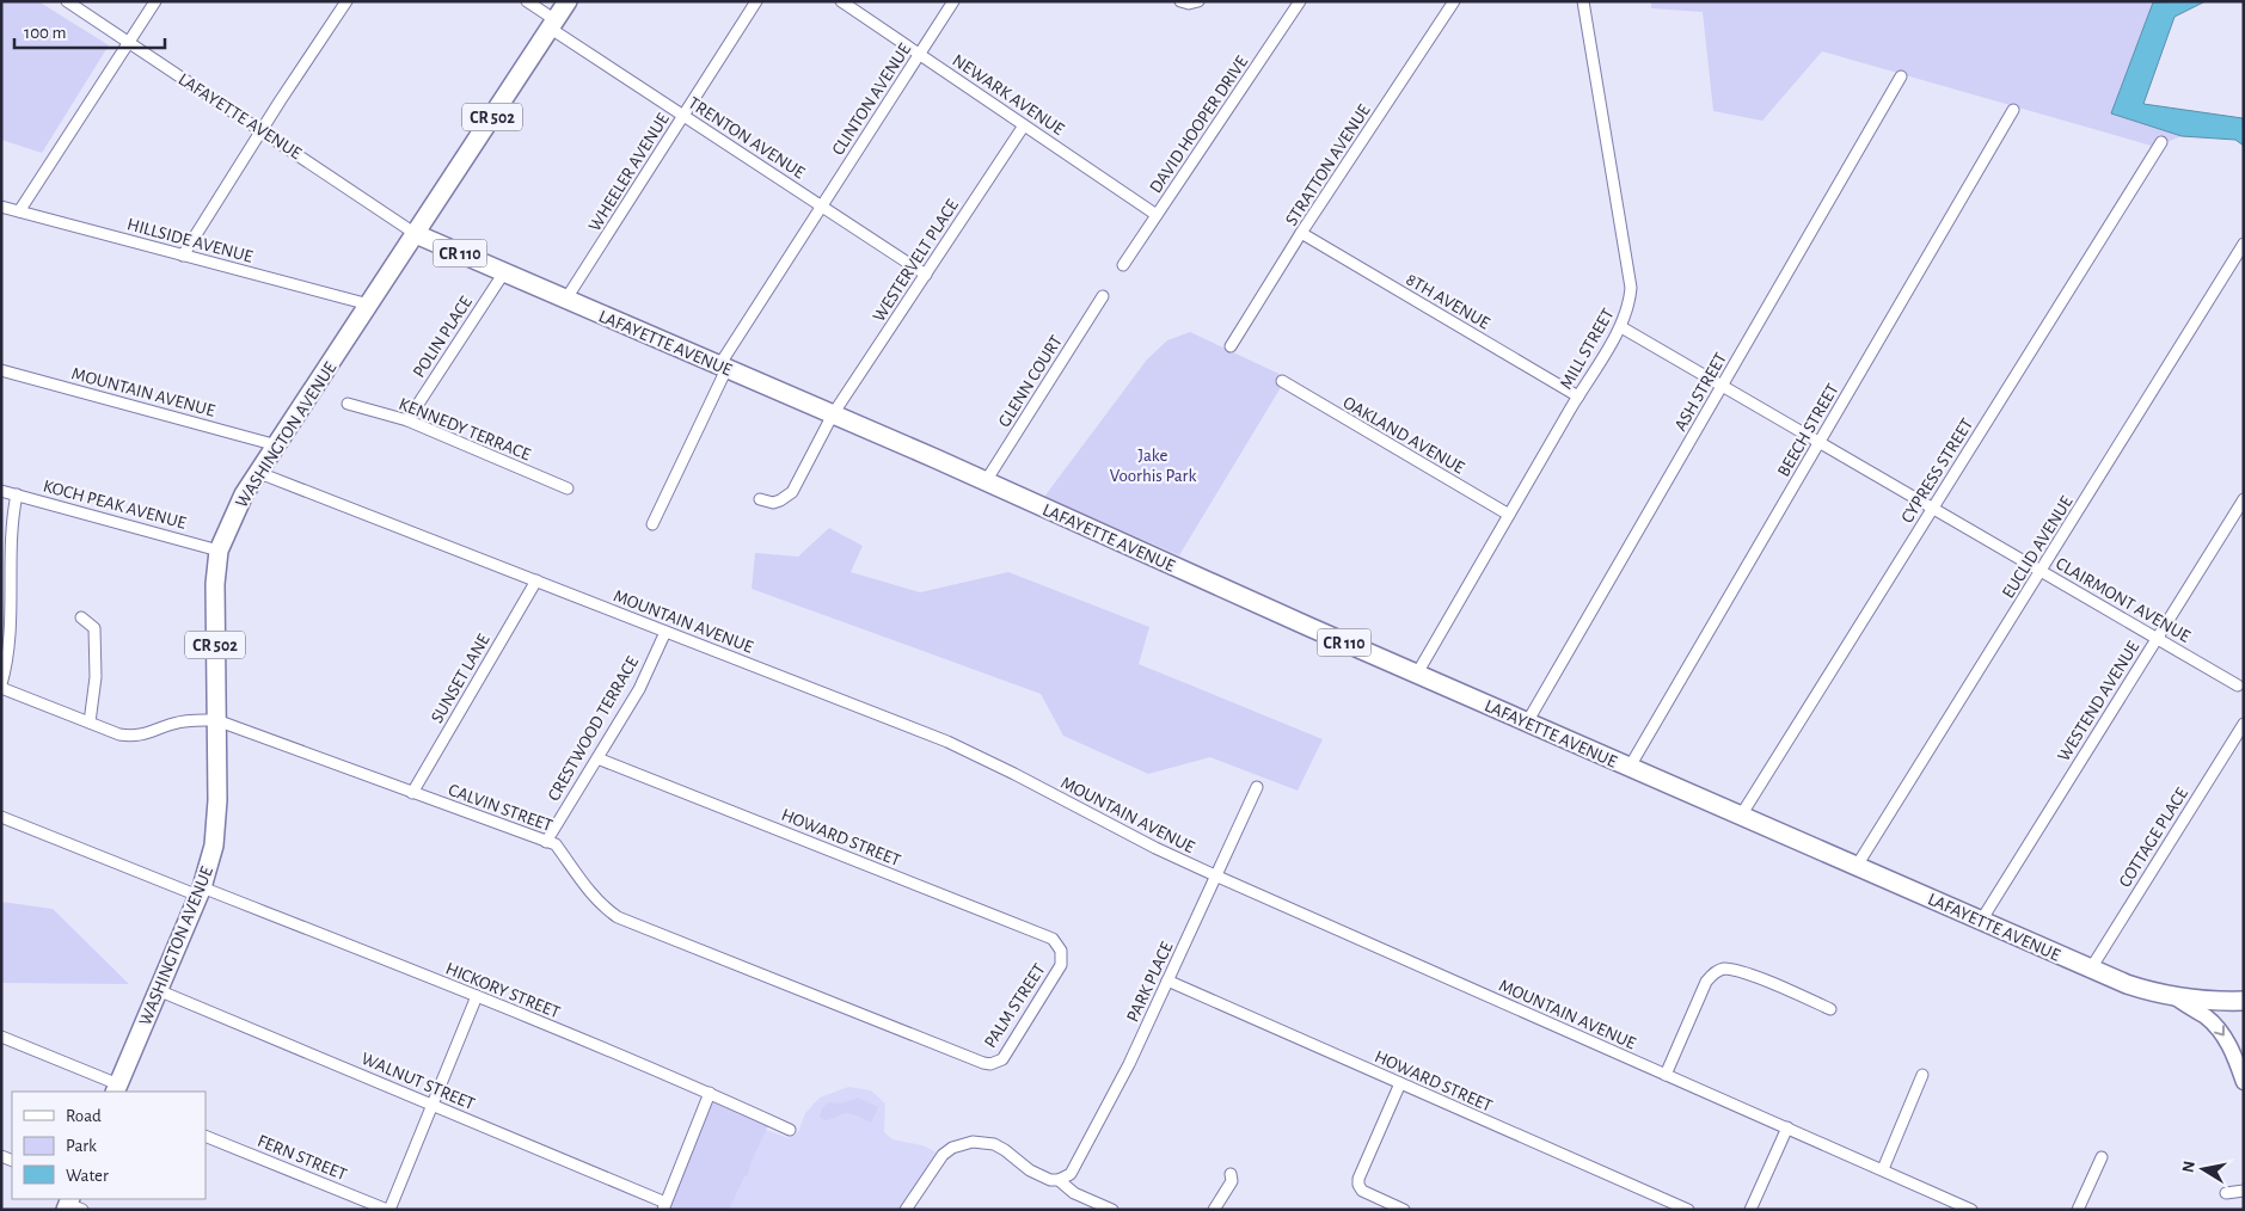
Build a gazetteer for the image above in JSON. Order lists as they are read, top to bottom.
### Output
{
  "streets": {
    "main road": [
      "LAFAYETTE AVENUE",
      "CR 502",
      "CR 110",
      "WASHINGTON AVENUE"
    ],
    "street": [
      "NEWARK AVENUE",
      "CLINTON AVENUE",
      "DAVID HOOPER DRIVE",
      "TRENTON AVENUE",
      "STRATTON AVENUE",
      "WHEELER AVENUE",
      "HILLSIDE AVENUE",
      "WESTERVELT PLACE",
      "8TH AVENUE",
      "POLIN PLACE",
      "MILL STREET",
      "GLENN COURT",
      "MOUNTAIN AVENUE",
      "ASH STREET",
      "KENNEDY TERRACE",
      "BEECH STREET",
      "OAKLAND AVENUE",
      "CYPRESS STREET",
      "KOCH PEAK AVENUE",
      "EUCLID AVENUE",
      "CLAIRMONT AVENUE",
      "SUNSET LANE",
      "WESTEND AVENUE",
      "CRESTWOOD TERRACE",
      "CALVIN STREET",
      "HOWARD STREET",
      "COTTAGE PLACE",
      "PARK PLACE",
      "HICKORY STREET",
      "PALM STREET",
      "WALNUT STREET",
      "FERN STREET"
    ]
  },
  "crossings": [
    ["NEWARK AVENUE", "CLINTON AVENUE"],
    ["NEWARK AVENUE", "DAVID HOOPER DRIVE"],
    ["NEWARK AVENUE", "WESTERVELT PLACE"],
    ["CLINTON AVENUE", "LAFAYETTE AVENUE"],
    ["CLINTON AVENUE", "TRENTON AVENUE"],
    ["LAFAYETTE AVENUE", "WHEELER AVENUE"],
    ["LAFAYETTE AVENUE", "CR 110"],
    ["LAFAYETTE AVENUE", "WESTERVELT PLACE"],
    ["LAFAYETTE AVENUE", "POLIN PLACE"],
    ["LAFAYETTE AVENUE", "MILL STREET"],
    ["LAFAYETTE AVENUE", "GLENN COURT"],
    ["LAFAYETTE AVENUE", "ASH STREET"],
    ["LAFAYETTE AVENUE", "BEECH STREET"],
    ["LAFAYETTE AVENUE", "WASHINGTON AVENUE"],
    ["LAFAYETTE AVENUE", "CYPRESS STREET"],
    ["LAFAYETTE AVENUE", "EUCLID AVENUE"],
    ["LAFAYETTE AVENUE", "WESTEND AVENUE"],
    ["LAFAYETTE AVENUE", "COTTAGE PLACE"],
    ["TRENTON AVENUE", "WHEELER AVENUE"],
    ["TRENTON AVENUE", "WESTERVELT PLACE"],
    ["TRENTON AVENUE", "WASHINGTON AVENUE"],
    ["STRATTON AVENUE", "8TH AVENUE"],
    ["HILLSIDE AVENUE", "WASHINGTON AVENUE"],
    ["8TH AVENUE", "MILL STREET"],
    ["POLIN PLACE", "KENNEDY TERRACE"],
    ["MILL STREET", "OAKLAND AVENUE"],
    ["MILL STREET", "CLAIRMONT AVENUE"],
    ["MOUNTAIN AVENUE", "WASHINGTON AVENUE"],
    ["MOUNTAIN AVENUE", "SUNSET LANE"],
    ["MOUNTAIN AVENUE", "CRESTWOOD TERRACE"],
    ["MOUNTAIN AVENUE", "PARK PLACE"],
    ["ASH STREET", "CLAIRMONT AVENUE"],
    ["BEECH STREET", "CLAIRMONT AVENUE"],
    ["WASHINGTON AVENUE", "KOCH PEAK AVENUE"],
    ["WASHINGTON AVENUE", "CALVIN STREET"],
    ["WASHINGTON AVENUE", "HICKORY STREET"],
    ["WASHINGTON AVENUE", "WALNUT STREET"],
    ["CYPRESS STREET", "CLAIRMONT AVENUE"],
    ["EUCLID AVENUE", "CLAIRMONT AVENUE"],
    ["CLAIRMONT AVENUE", "WESTEND AVENUE"],
    ["SUNSET LANE", "CALVIN STREET"],
    ["CRESTWOOD TERRACE", "CALVIN STREET"],
    ["CRESTWOOD TERRACE", "HOWARD STREET"],
    ["CALVIN STREET", "PALM STREET"],
    ["HOWARD STREET", "PARK PLACE"],
    ["HOWARD STREET", "PALM STREET"]
  ],
  "parks": ["Jake Voorhis Park"],
  "legend": ["Road", "Park", "Water"],
  "scale_bar": "100 m",
  "north": "left"
}
